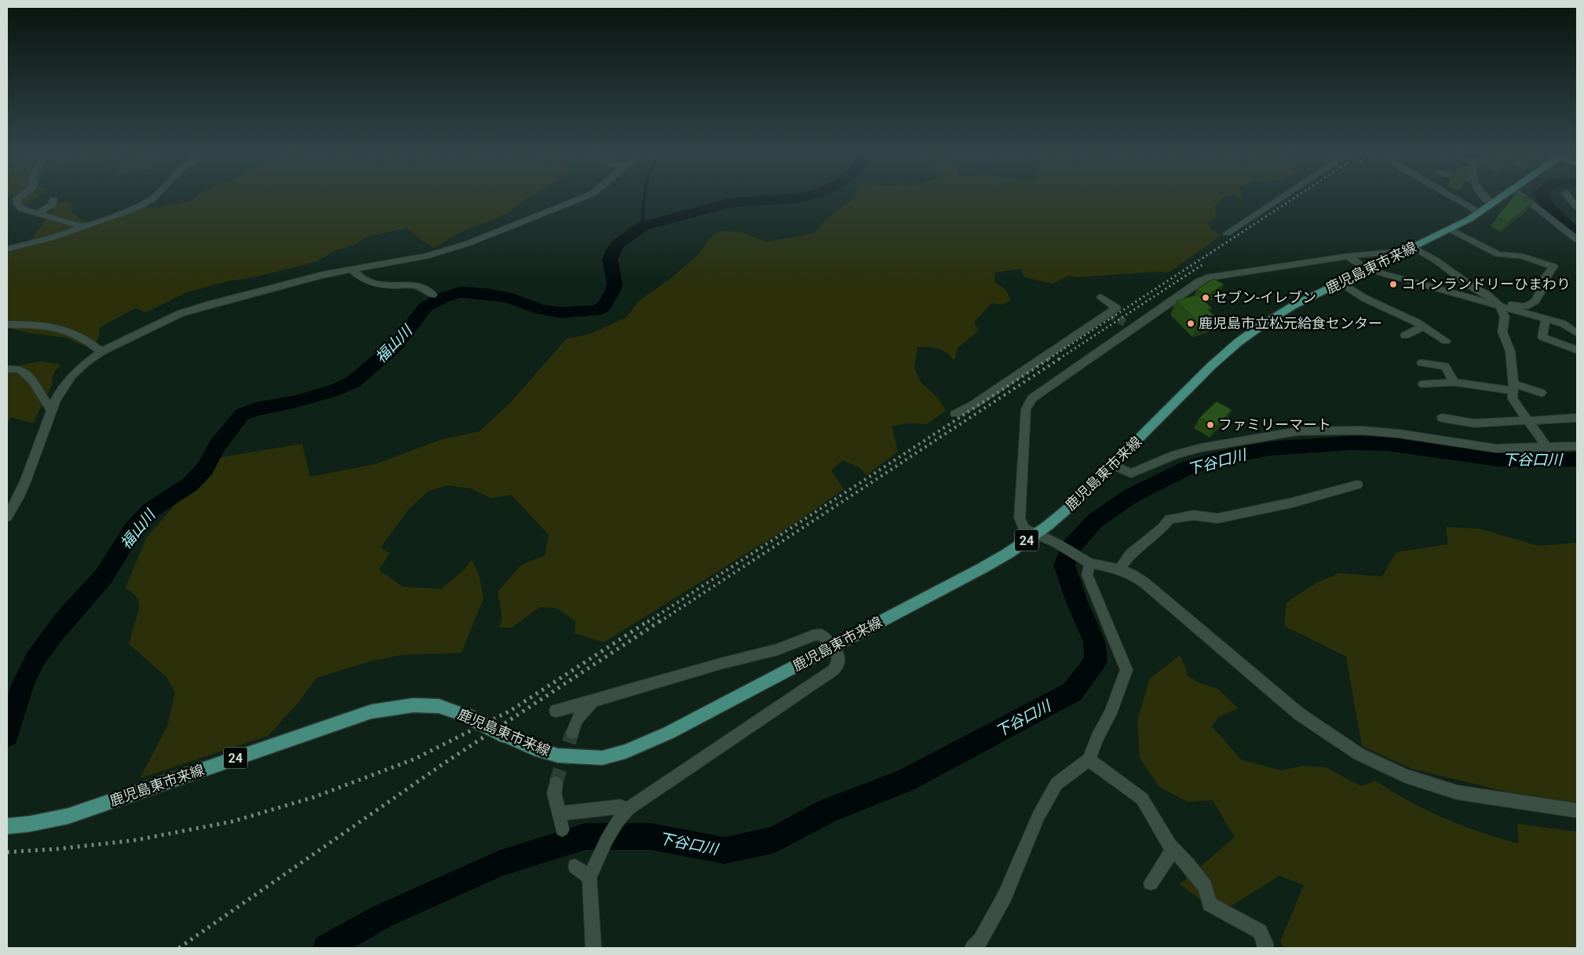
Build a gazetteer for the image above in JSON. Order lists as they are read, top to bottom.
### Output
{
  "streets": {
    "main road": ["鹿児島東市来線", "24"]
  },
  "water": ["福山川", "下谷口川"],
  "places": [
    "コインランドリーひまわり",
    "セブン-イレブン",
    "鹿児島市立松元給食センター",
    "ファミリーマート"
  ]
}
